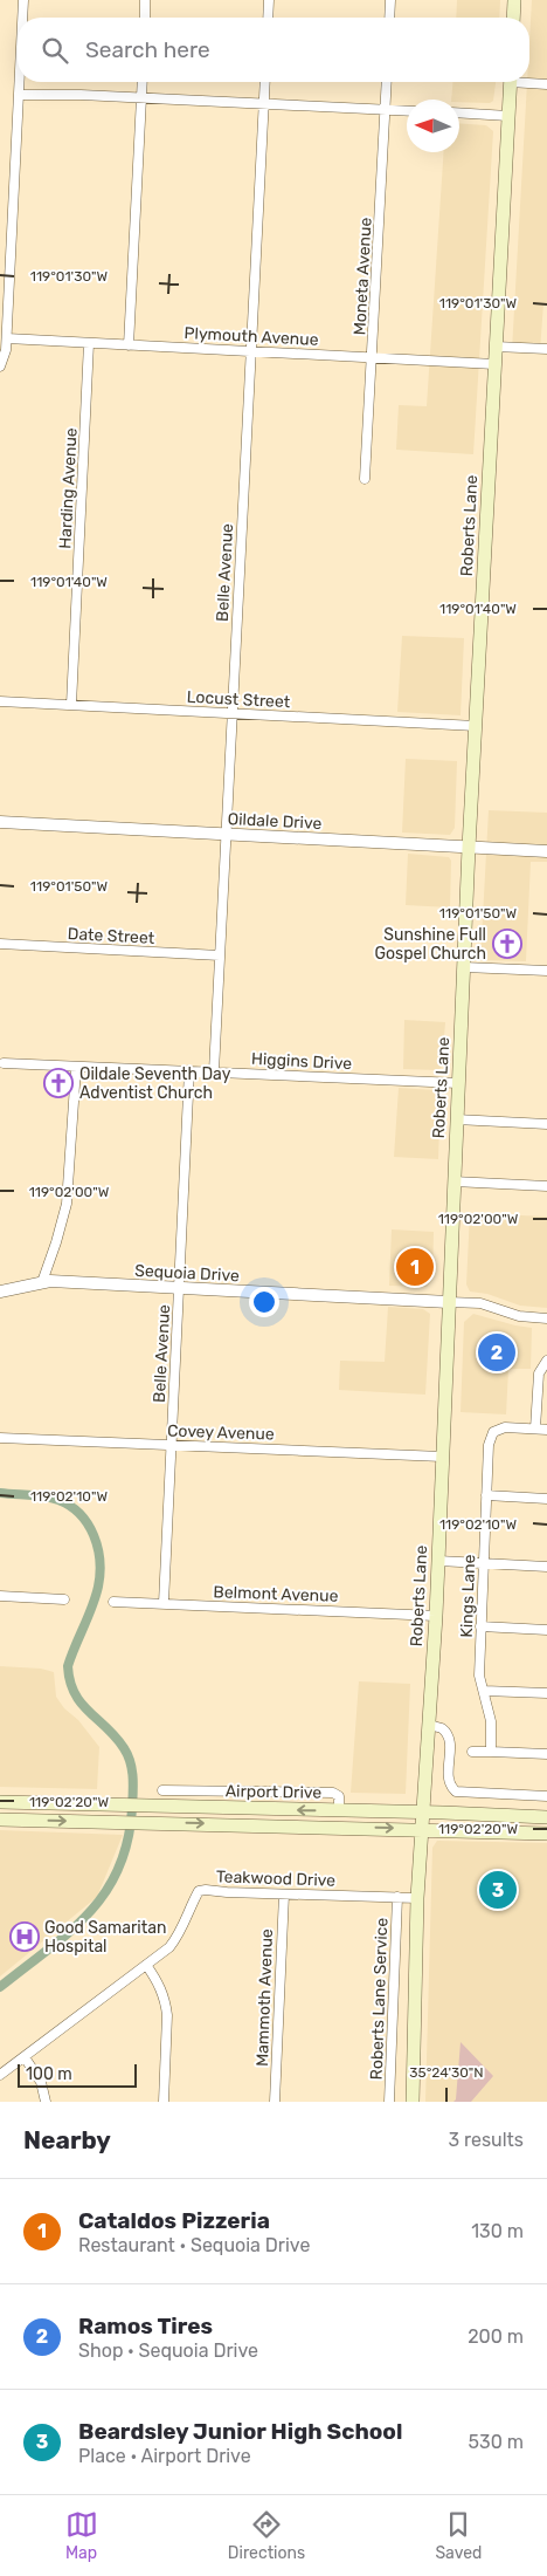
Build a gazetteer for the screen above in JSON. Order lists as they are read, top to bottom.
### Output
{
  "streets": {
    "main road": ["Roberts Lane", "Airport Drive"],
    "street": [
      "Moneta Avenue",
      "Plymouth Avenue",
      "Harding Avenue",
      "Belle Avenue",
      "Locust Street",
      "Oildale Drive",
      "Date Street",
      "Higgins Drive",
      "Sequoia Drive",
      "Covey Avenue",
      "Belmont Avenue",
      "Kings Lane",
      "Teakwood Drive",
      "Mammoth Avenue",
      "Roberts Lane Service"
    ]
  },
  "crossings": [
    ["Moneta Avenue", "Plymouth Avenue"],
    ["Plymouth Avenue", "Harding Avenue"],
    ["Plymouth Avenue", "Roberts Lane"],
    ["Plymouth Avenue", "Belle Avenue"],
    ["Harding Avenue", "Locust Street"],
    ["Roberts Lane", "Locust Street"],
    ["Roberts Lane", "Oildale Drive"],
    ["Roberts Lane", "Higgins Drive"],
    ["Roberts Lane", "Sequoia Drive"],
    ["Roberts Lane", "Covey Avenue"],
    ["Roberts Lane", "Belmont Avenue"],
    ["Roberts Lane", "Airport Drive"],
    ["Roberts Lane", "Teakwood Drive"],
    ["Belle Avenue", "Locust Street"],
    ["Belle Avenue", "Oildale Drive"],
    ["Belle Avenue", "Date Street"],
    ["Belle Avenue", "Higgins Drive"],
    ["Belle Avenue", "Sequoia Drive"],
    ["Belle Avenue", "Covey Avenue"],
    ["Belle Avenue", "Belmont Avenue"],
    ["Teakwood Drive", "Mammoth Avenue"],
    ["Teakwood Drive", "Roberts Lane Service"]
  ],
  "places": {
    "church": ["Sunshine Full Gospel Church", "Oildale Seventh Day Adventist Church"],
    "hospital": ["Good Samaritan Hospital"]
  },
  "scale_bar": "100 m",
  "north": "left",
  "page": {
    "search": "Search here",
    "pins": ["1", "2", "3"],
    "scale": "100 m",
    "heading": ["Nearby", "3 results"],
    "list": [
      {
        "mark": "1",
        "name": "Cataldos Pizzeria",
        "note": "Restaurant · Sequoia Drive",
        "value": "130 m"
      },
      {
        "mark": "2",
        "name": "Ramos Tires",
        "note": "Shop · Sequoia Drive",
        "value": "200 m"
      },
      {
        "mark": "3",
        "name": "Beardsley Junior High School",
        "note": "Place · Airport Drive",
        "value": "530 m"
      }
    ],
    "nav": ["Map", "Directions", "Saved"]
  },
  "coordinates": [
    "119°01'30\"W",
    "119°01'40\"W",
    "119°01'50\"W",
    "119°02'00\"W",
    "119°02'10\"W",
    "119°02'20\"W",
    "35°24'30\"N"
  ]
}
